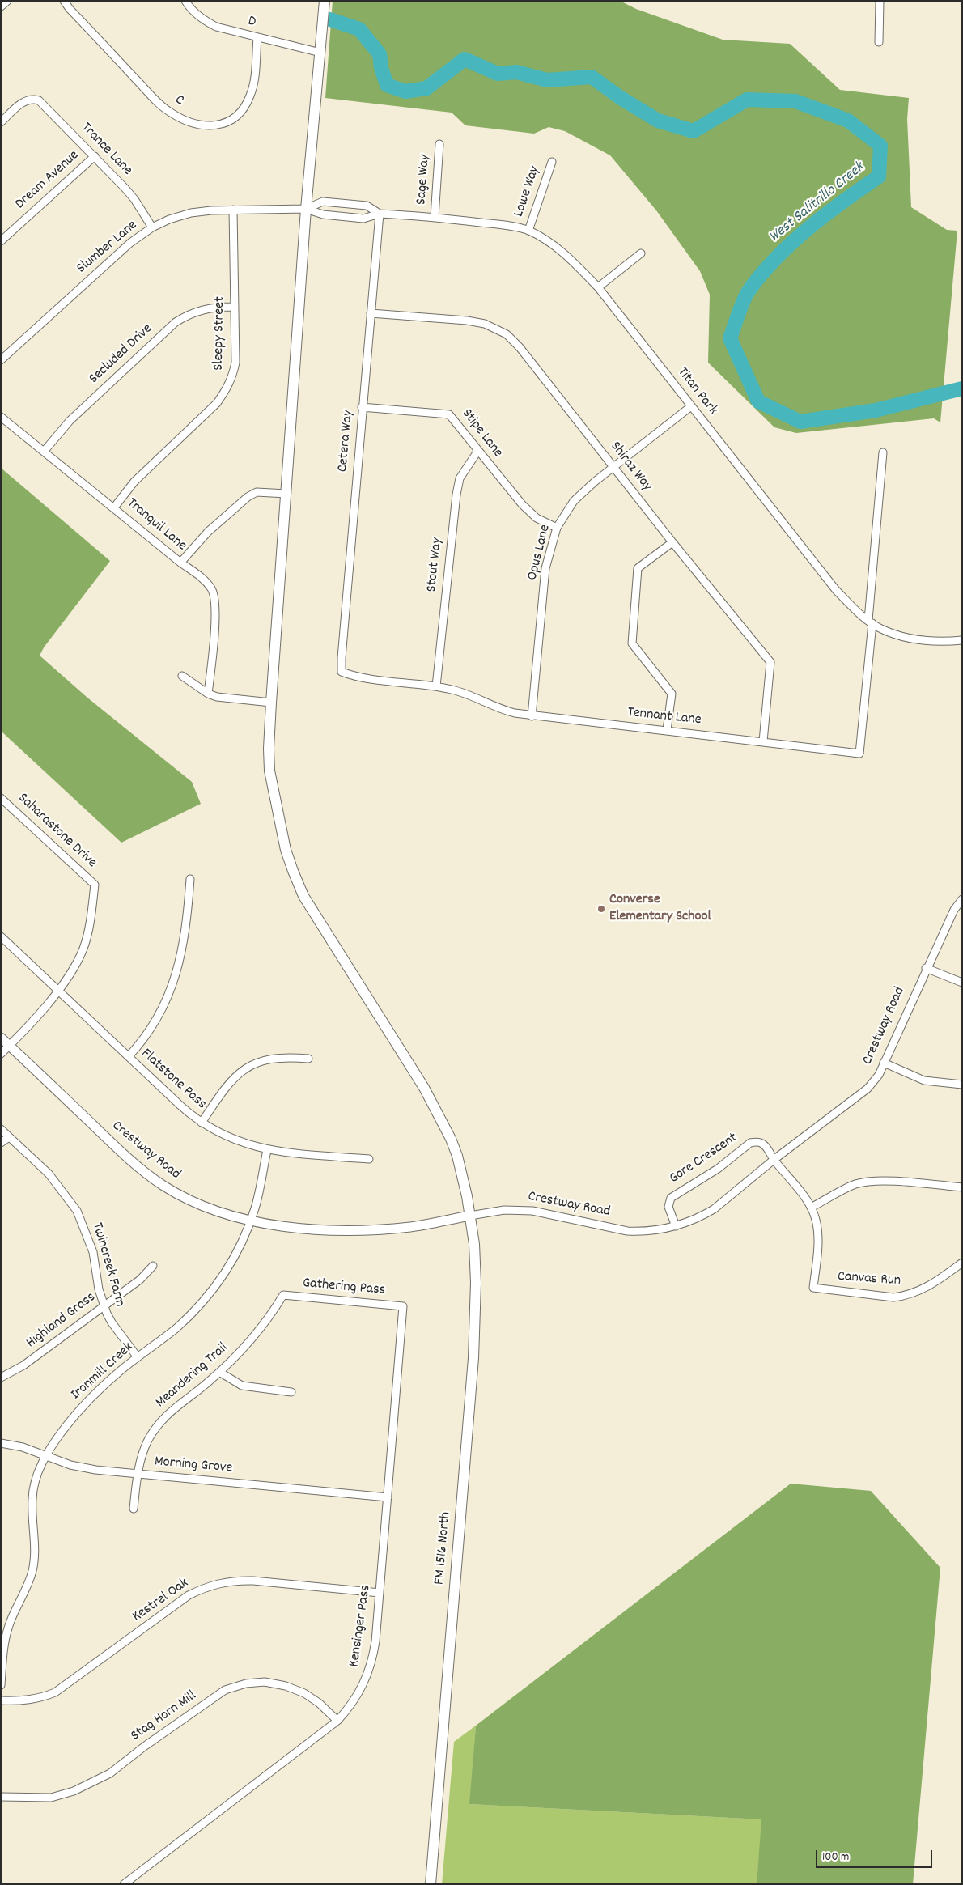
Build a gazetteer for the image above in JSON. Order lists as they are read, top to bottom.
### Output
{
  "streets": {
    "main road": ["FM 1516 North"],
    "street": [
      "D",
      "C",
      "Trance Lane",
      "Sage Way",
      "Dream Avenue",
      "Lowe Way",
      "Slumber Lane",
      "Sleepy Street",
      "Secluded Drive",
      "Titan Park",
      "Stipe Lane",
      "Cetera Way",
      "Shiraz Way",
      "Tranquil Lane",
      "Opus Lane",
      "Stout Way",
      "Tennant Lane",
      "Saharastone Drive",
      "Crestway Road",
      "Flatstone Pass",
      "Gore Crescent",
      "Twincreek Farm",
      "Canvas Run",
      "Gathering Pass",
      "Highland Grass",
      "Ironmill Creek",
      "Meandering Trail",
      "Morning Grove",
      "Kestrel Oak",
      "Kensinger Pass",
      "Stag Horn Mill"
    ]
  },
  "crossings": [
    ["D", "C"],
    ["D", "FM 1516 North"],
    ["Trance Lane", "Dream Avenue"],
    ["Trance Lane", "Slumber Lane"],
    ["Sage Way", "Titan Park"],
    ["Lowe Way", "Titan Park"],
    ["Slumber Lane", "Sleepy Street"],
    ["Slumber Lane", "FM 1516 North"],
    ["Sleepy Street", "Secluded Drive"],
    ["Sleepy Street", "Tranquil Lane"],
    ["Secluded Drive", "Tranquil Lane"],
    ["Titan Park", "Cetera Way"],
    ["Titan Park", "Opus Lane"],
    ["Titan Park", "Tennant Lane"],
    ["Stipe Lane", "Cetera Way"],
    ["Stipe Lane", "Opus Lane"],
    ["Stipe Lane", "Stout Way"],
    ["Cetera Way", "Shiraz Way"],
    ["Cetera Way", "Tennant Lane"],
    ["Shiraz Way", "Opus Lane"],
    ["Shiraz Way", "Tennant Lane"],
    ["Opus Lane", "Tennant Lane"],
    ["Stout Way", "Tennant Lane"],
    ["Saharastone Drive", "Flatstone Pass"],
    ["Crestway Road", "Gore Crescent"],
    ["Crestway Road", "Ironmill Creek"],
    ["Crestway Road", "FM 1516 North"],
    ["Flatstone Pass", "Ironmill Creek"],
    ["Twincreek Farm", "Highland Grass"],
    ["Twincreek Farm", "Ironmill Creek"],
    ["Gathering Pass", "Meandering Trail"],
    ["Gathering Pass", "Kensinger Pass"],
    ["Ironmill Creek", "Morning Grove"],
    ["Meandering Trail", "Morning Grove"],
    ["Morning Grove", "Kensinger Pass"],
    ["Kestrel Oak", "Kensinger Pass"],
    ["Kensinger Pass", "Stag Horn Mill"]
  ],
  "water": ["West Salitrillo Creek"],
  "places": ["Converse Elementary School"],
  "scale_bar": "100 m"
}
